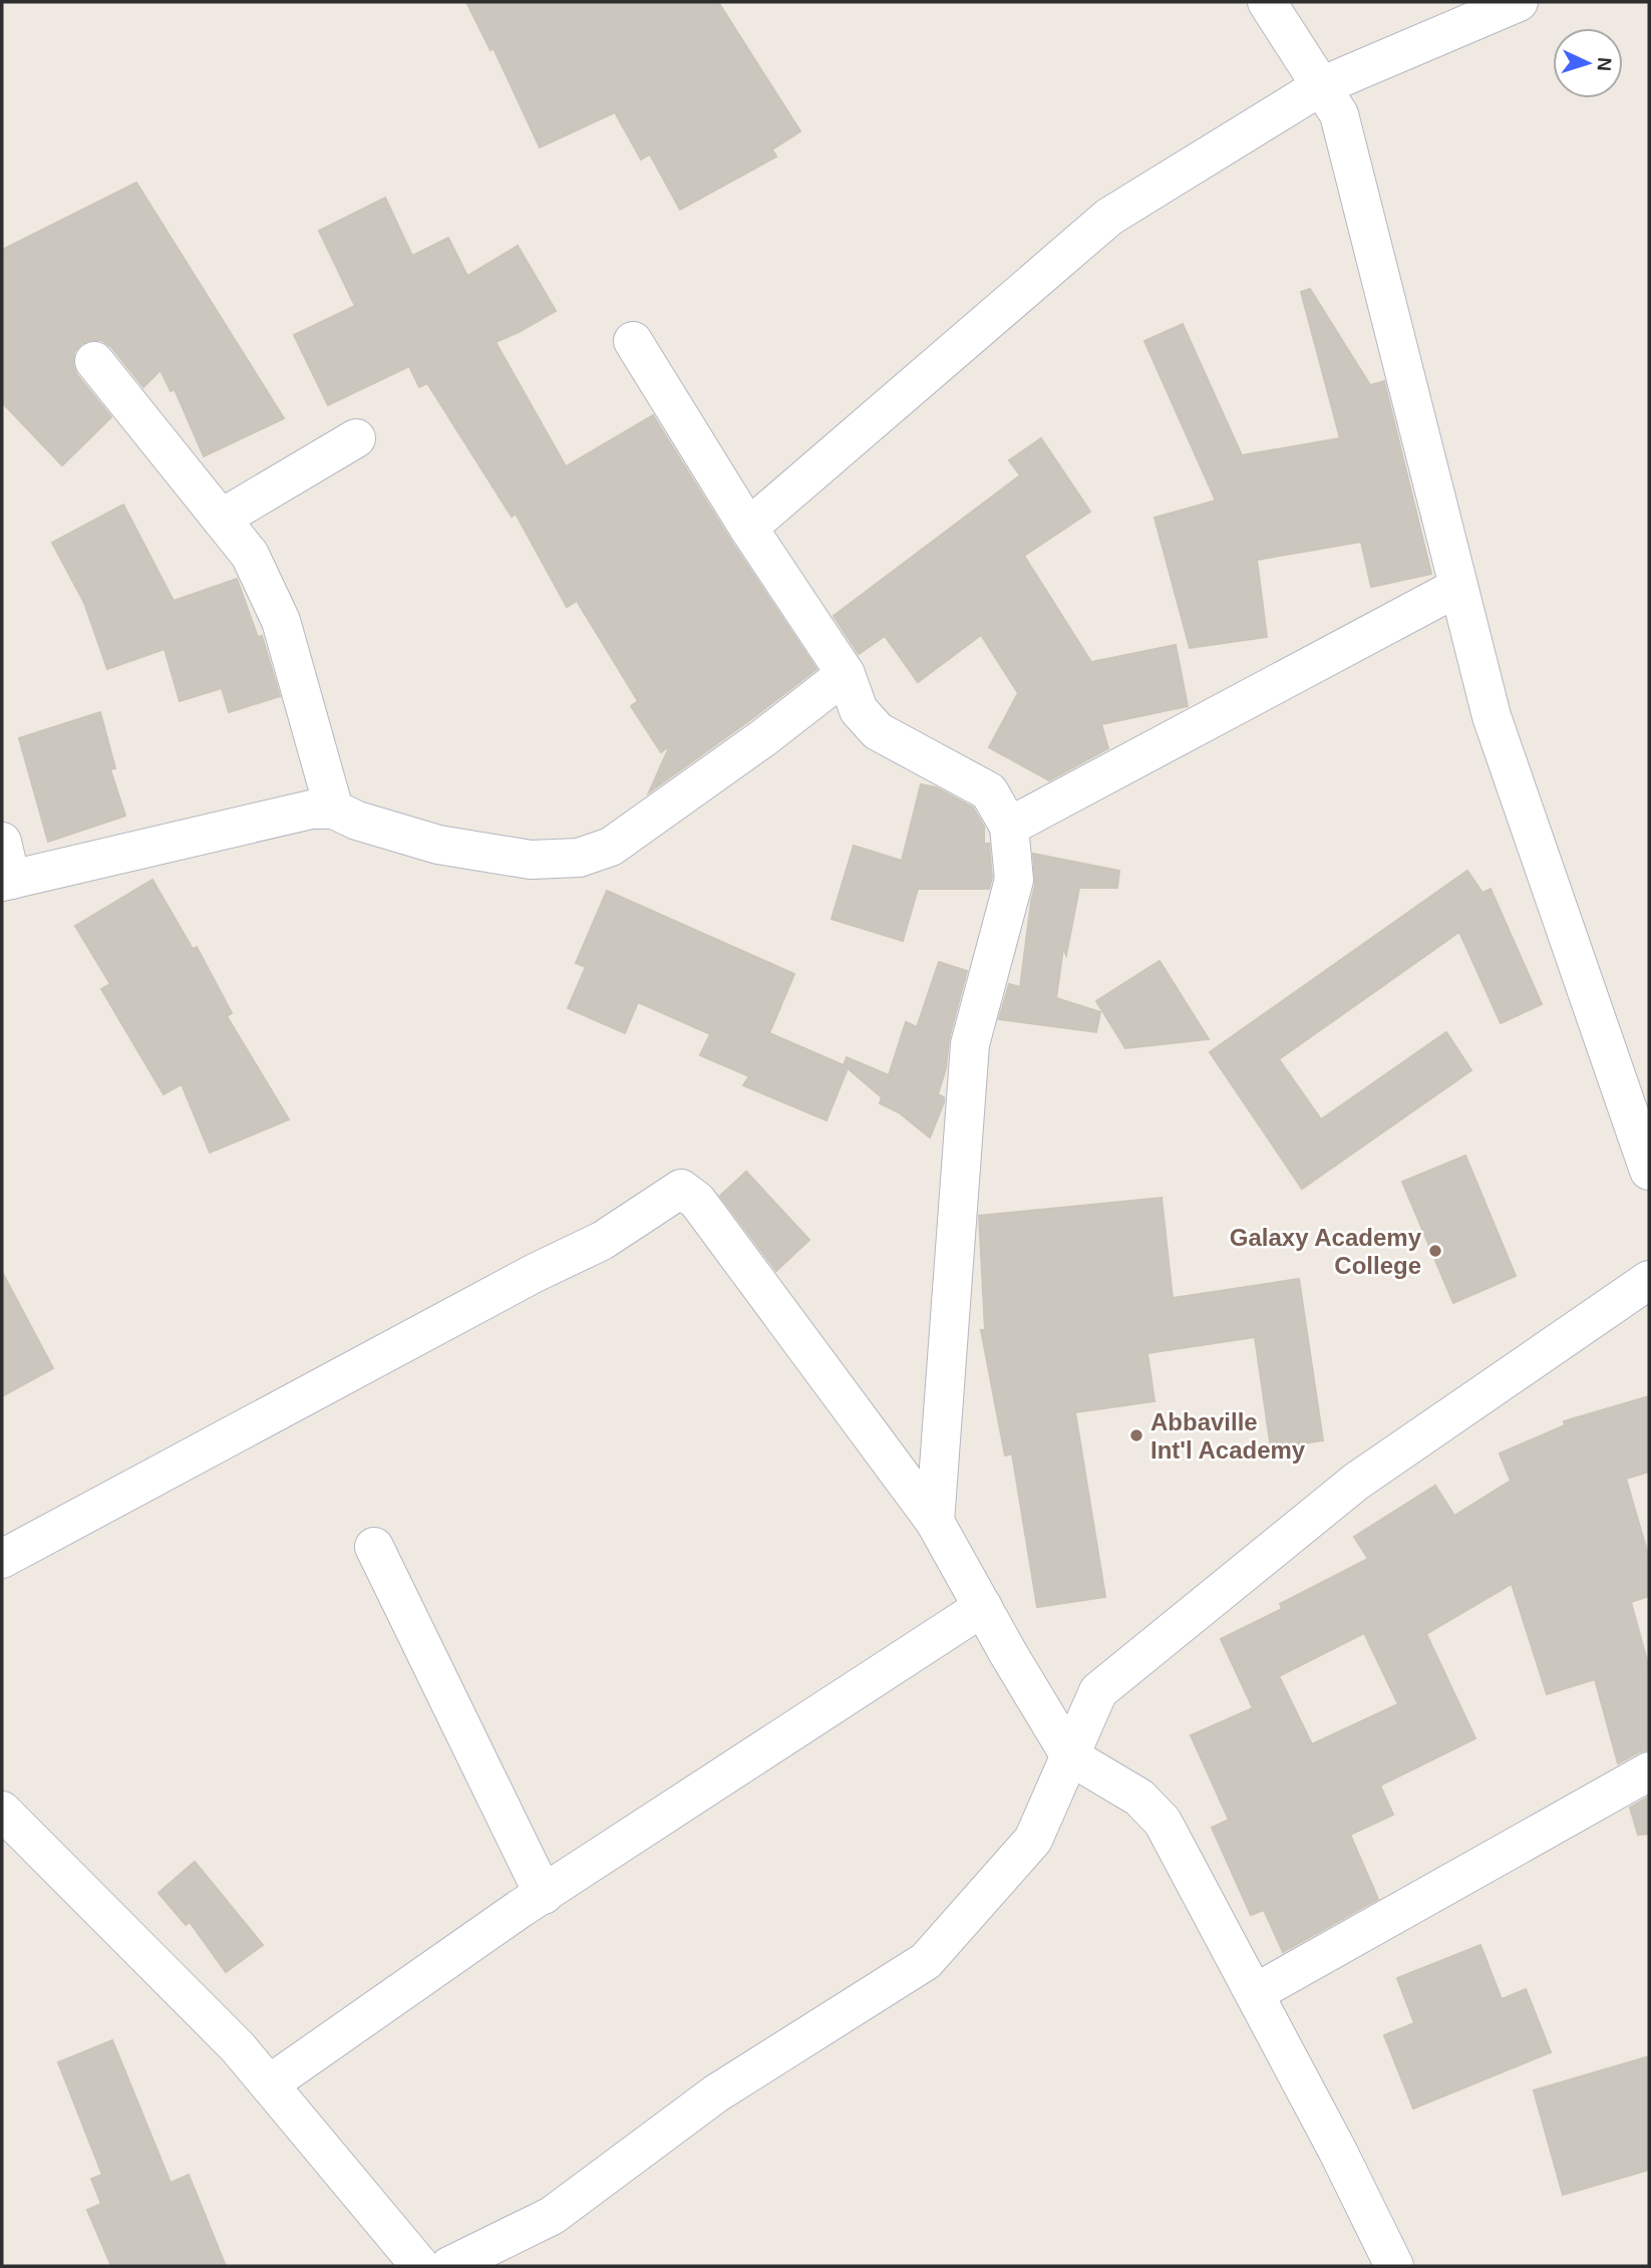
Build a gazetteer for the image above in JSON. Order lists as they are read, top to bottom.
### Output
{
  "places": ["Galaxy Academy College", "Abbaville Int'l Academy"],
  "north": "right"
}
